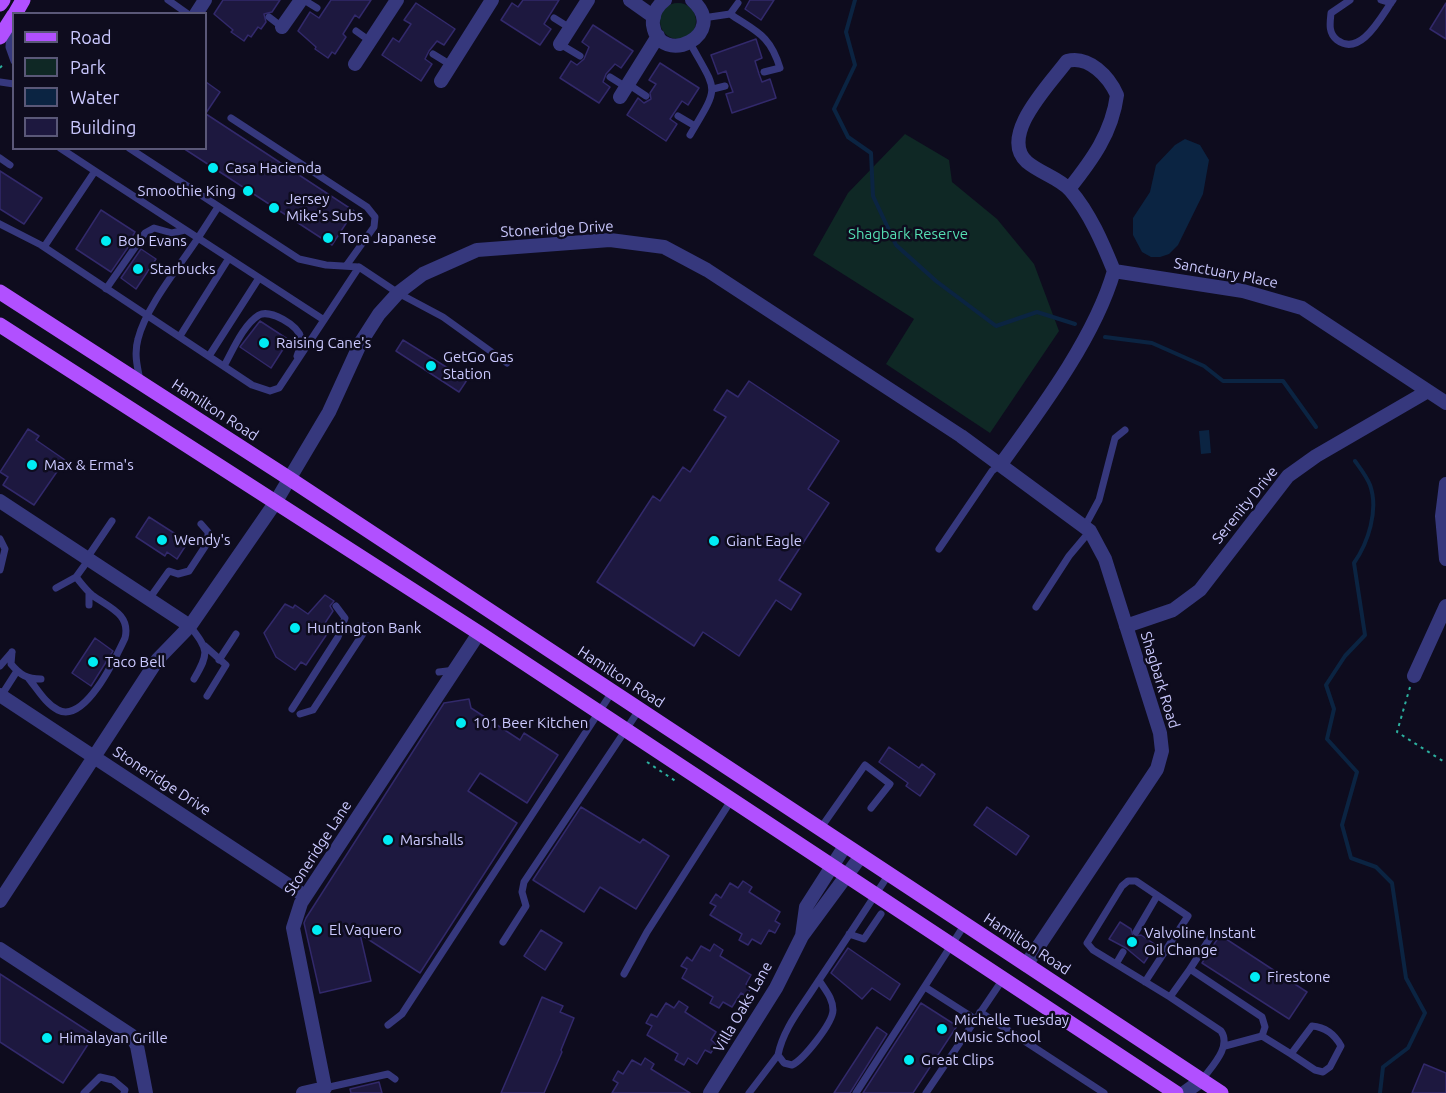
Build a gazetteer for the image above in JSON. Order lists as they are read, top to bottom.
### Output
{
  "streets": {
    "main road": ["Hamilton Road"],
    "street": [
      "Stoneridge Drive",
      "Sanctuary Place",
      "Serenity Drive",
      "Shagbark Road",
      "Stoneridge Lane",
      "Villa Oaks Lane"
    ]
  },
  "crossings": [
    ["Stoneridge Drive", "Hamilton Road"],
    ["Stoneridge Drive", "Shagbark Road"],
    ["Stoneridge Drive", "Stoneridge Lane"],
    ["Sanctuary Place", "Serenity Drive"],
    ["Hamilton Road", "Shagbark Road"],
    ["Hamilton Road", "Villa Oaks Lane"],
    ["Serenity Drive", "Shagbark Road"]
  ],
  "parks": ["Shagbark Reserve"],
  "places": [
    "Casa Hacienda",
    "Smoothie King",
    "Jersey Mike's Subs",
    "Tora Japanese",
    "Bob Evans",
    "Starbucks",
    "Raising Cane's",
    "GetGo Gas Station",
    "Max & Erma's",
    "Wendy's",
    "Giant Eagle",
    "Huntington Bank",
    "Taco Bell",
    "101 Beer Kitchen",
    "Marshalls",
    "El Vaquero",
    "Valvoline Instant Oil Change",
    "Firestone",
    "Michelle Tuesday Music School",
    "Himalayan Grille",
    "Great Clips"
  ],
  "legend": [
    "Road",
    "Park",
    "Water",
    "Building"
  ]
}
